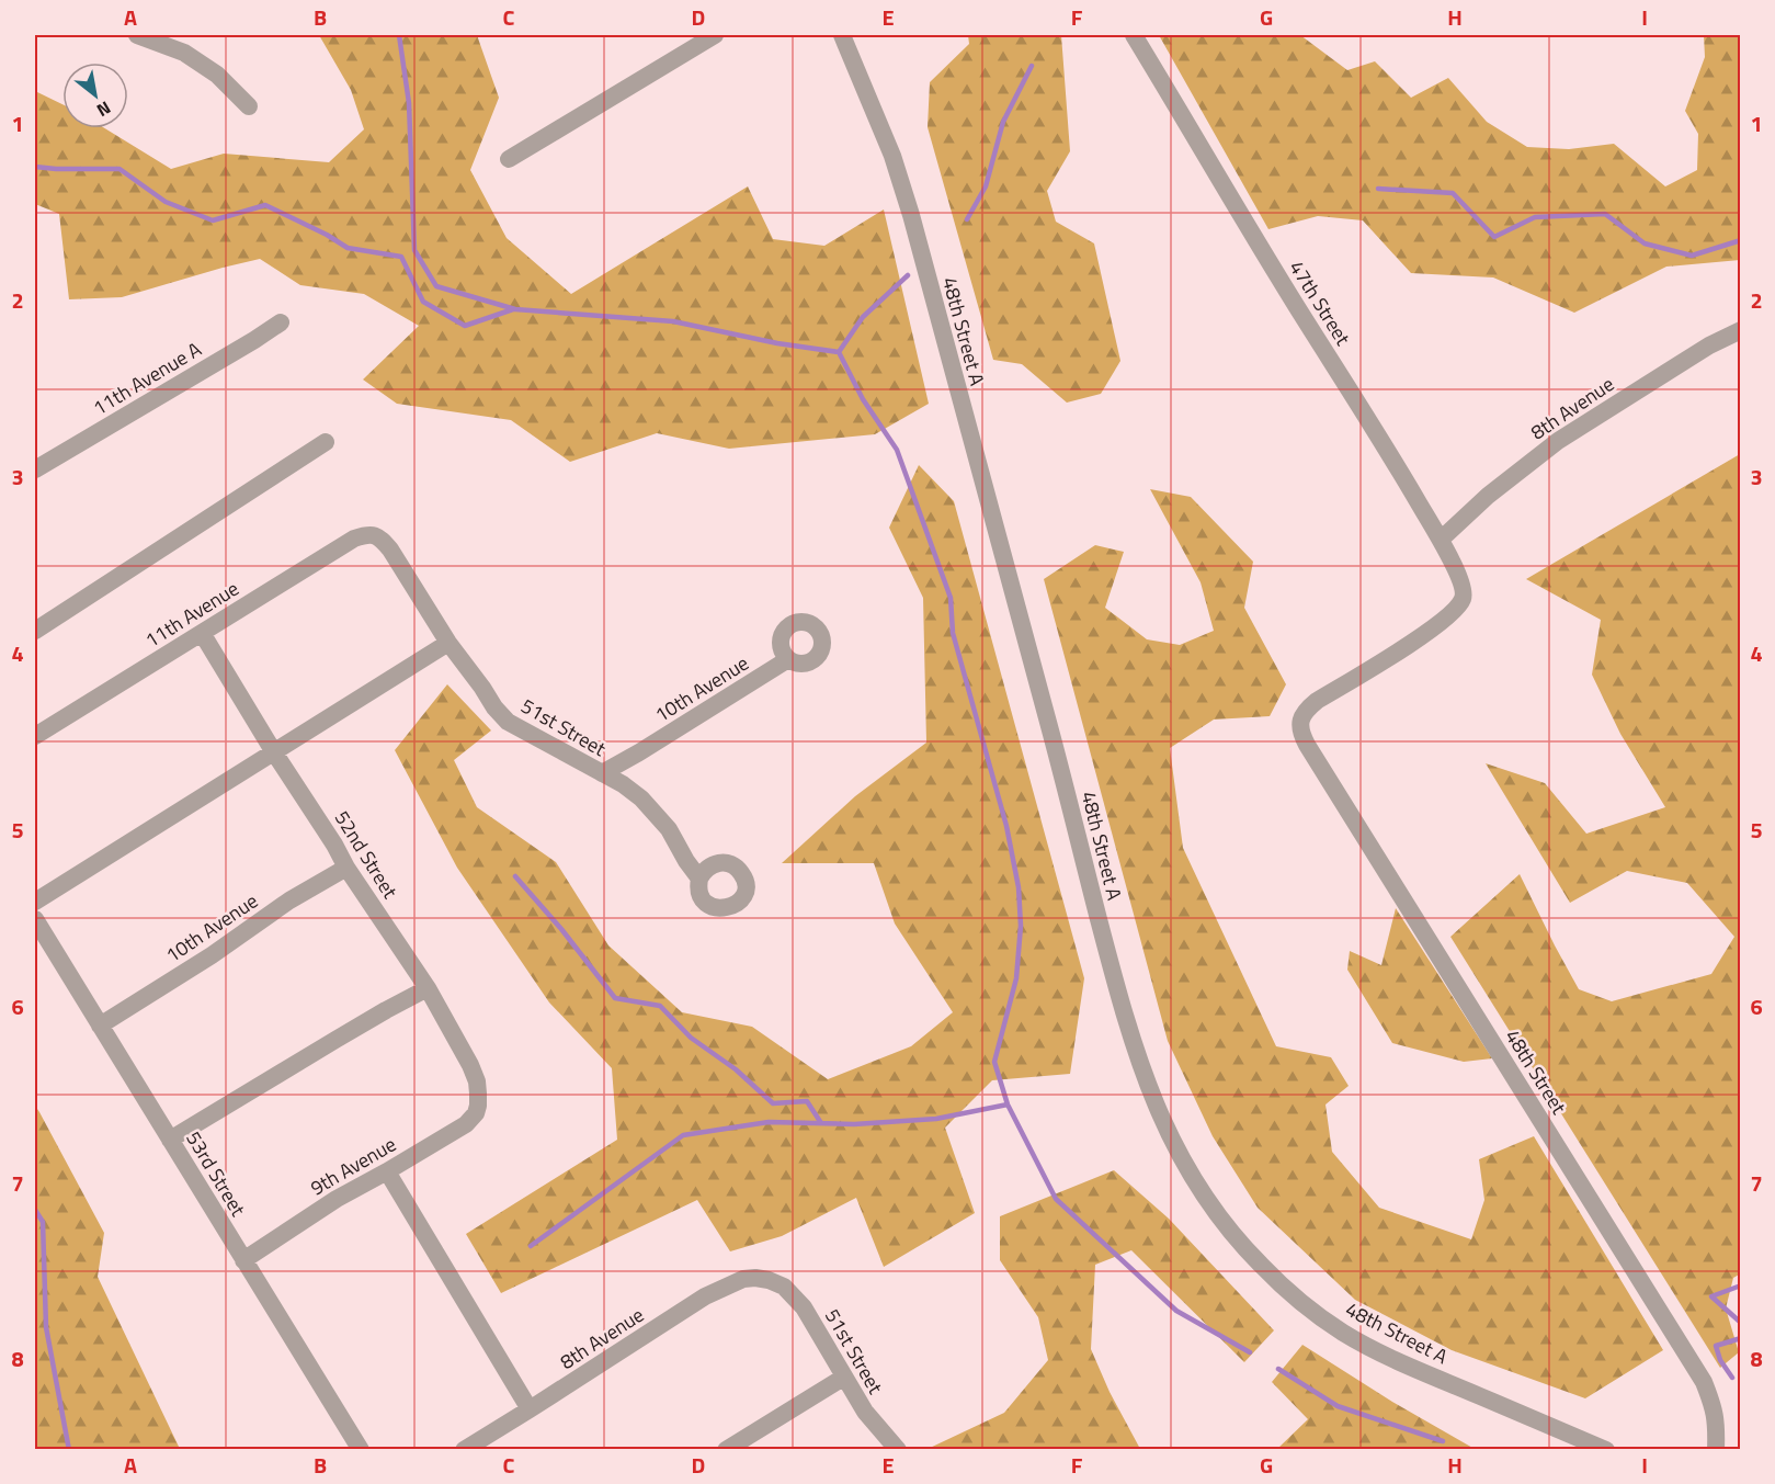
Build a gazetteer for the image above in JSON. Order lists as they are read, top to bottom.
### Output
{
  "streets": {
    "street": [
      "47th Street",
      "48th Street A",
      "11th Avenue A",
      "8th Avenue",
      "11th Avenue",
      "10th Avenue",
      "51st Street",
      "52nd Street",
      "48th Street",
      "9th Avenue",
      "53rd Street"
    ]
  },
  "crossings": [
    ["47th Street", "8th Avenue"],
    ["47th Street", "48th Street"],
    ["8th Avenue", "51st Street"],
    ["11th Avenue", "51st Street"],
    ["11th Avenue", "52nd Street"],
    ["10th Avenue", "51st Street"],
    ["10th Avenue", "52nd Street"],
    ["10th Avenue", "53rd Street"],
    ["52nd Street", "9th Avenue"],
    ["9th Avenue", "53rd Street"]
  ],
  "north": "bottom right",
  "grid": {
    "columns": [
      "A",
      "B",
      "C",
      "D",
      "E",
      "F",
      "G",
      "H",
      "I"
    ],
    "rows": [
      "1",
      "2",
      "3",
      "4",
      "5",
      "6",
      "7",
      "8"
    ]
  }
}
